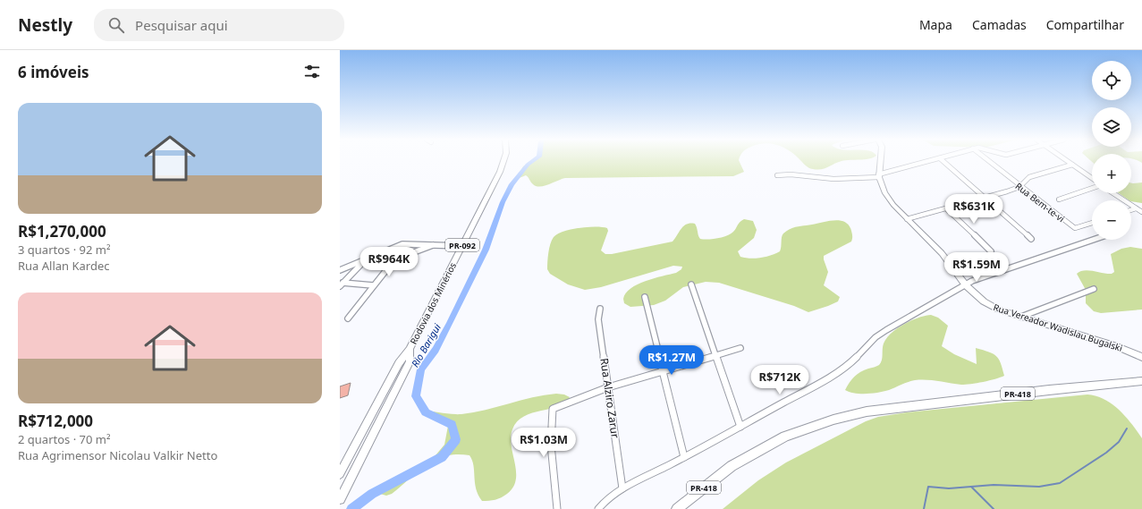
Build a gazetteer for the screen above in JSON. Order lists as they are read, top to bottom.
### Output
{
  "streets": {
    "highway": ["PR-418"],
    "main road": ["PR-092", "Rodovia dos Minérios", "Rua Vereador Wadislau Bugalski"],
    "street": ["Rua Bem-te-vi", "Rua Alziro Zarur"]
  },
  "water": ["Rio Barigui"],
  "page": {
    "header": "Nestly",
    "search": "Pesquisar aqui",
    "nav": ["Mapa", "Camadas", "Compartilhar"],
    "heading": "6 imóveis",
    "map_buttons": ["+", "−"],
    "list": [
      {
        "name": "R$1,270,000",
        "note": "3 quartos · 92 m² · Rua Allan Kardec"
      },
      {
        "name": "R$712,000",
        "note": "2 quartos · 70 m² · Rua Agrimensor Nicolau Valkir Netto"
      }
    ],
    "price": [
      "R$631K",
      "R$964K",
      "R$1.59M",
      "R$1.27M",
      "R$712K",
      "R$1.03M"
    ]
  }
}
